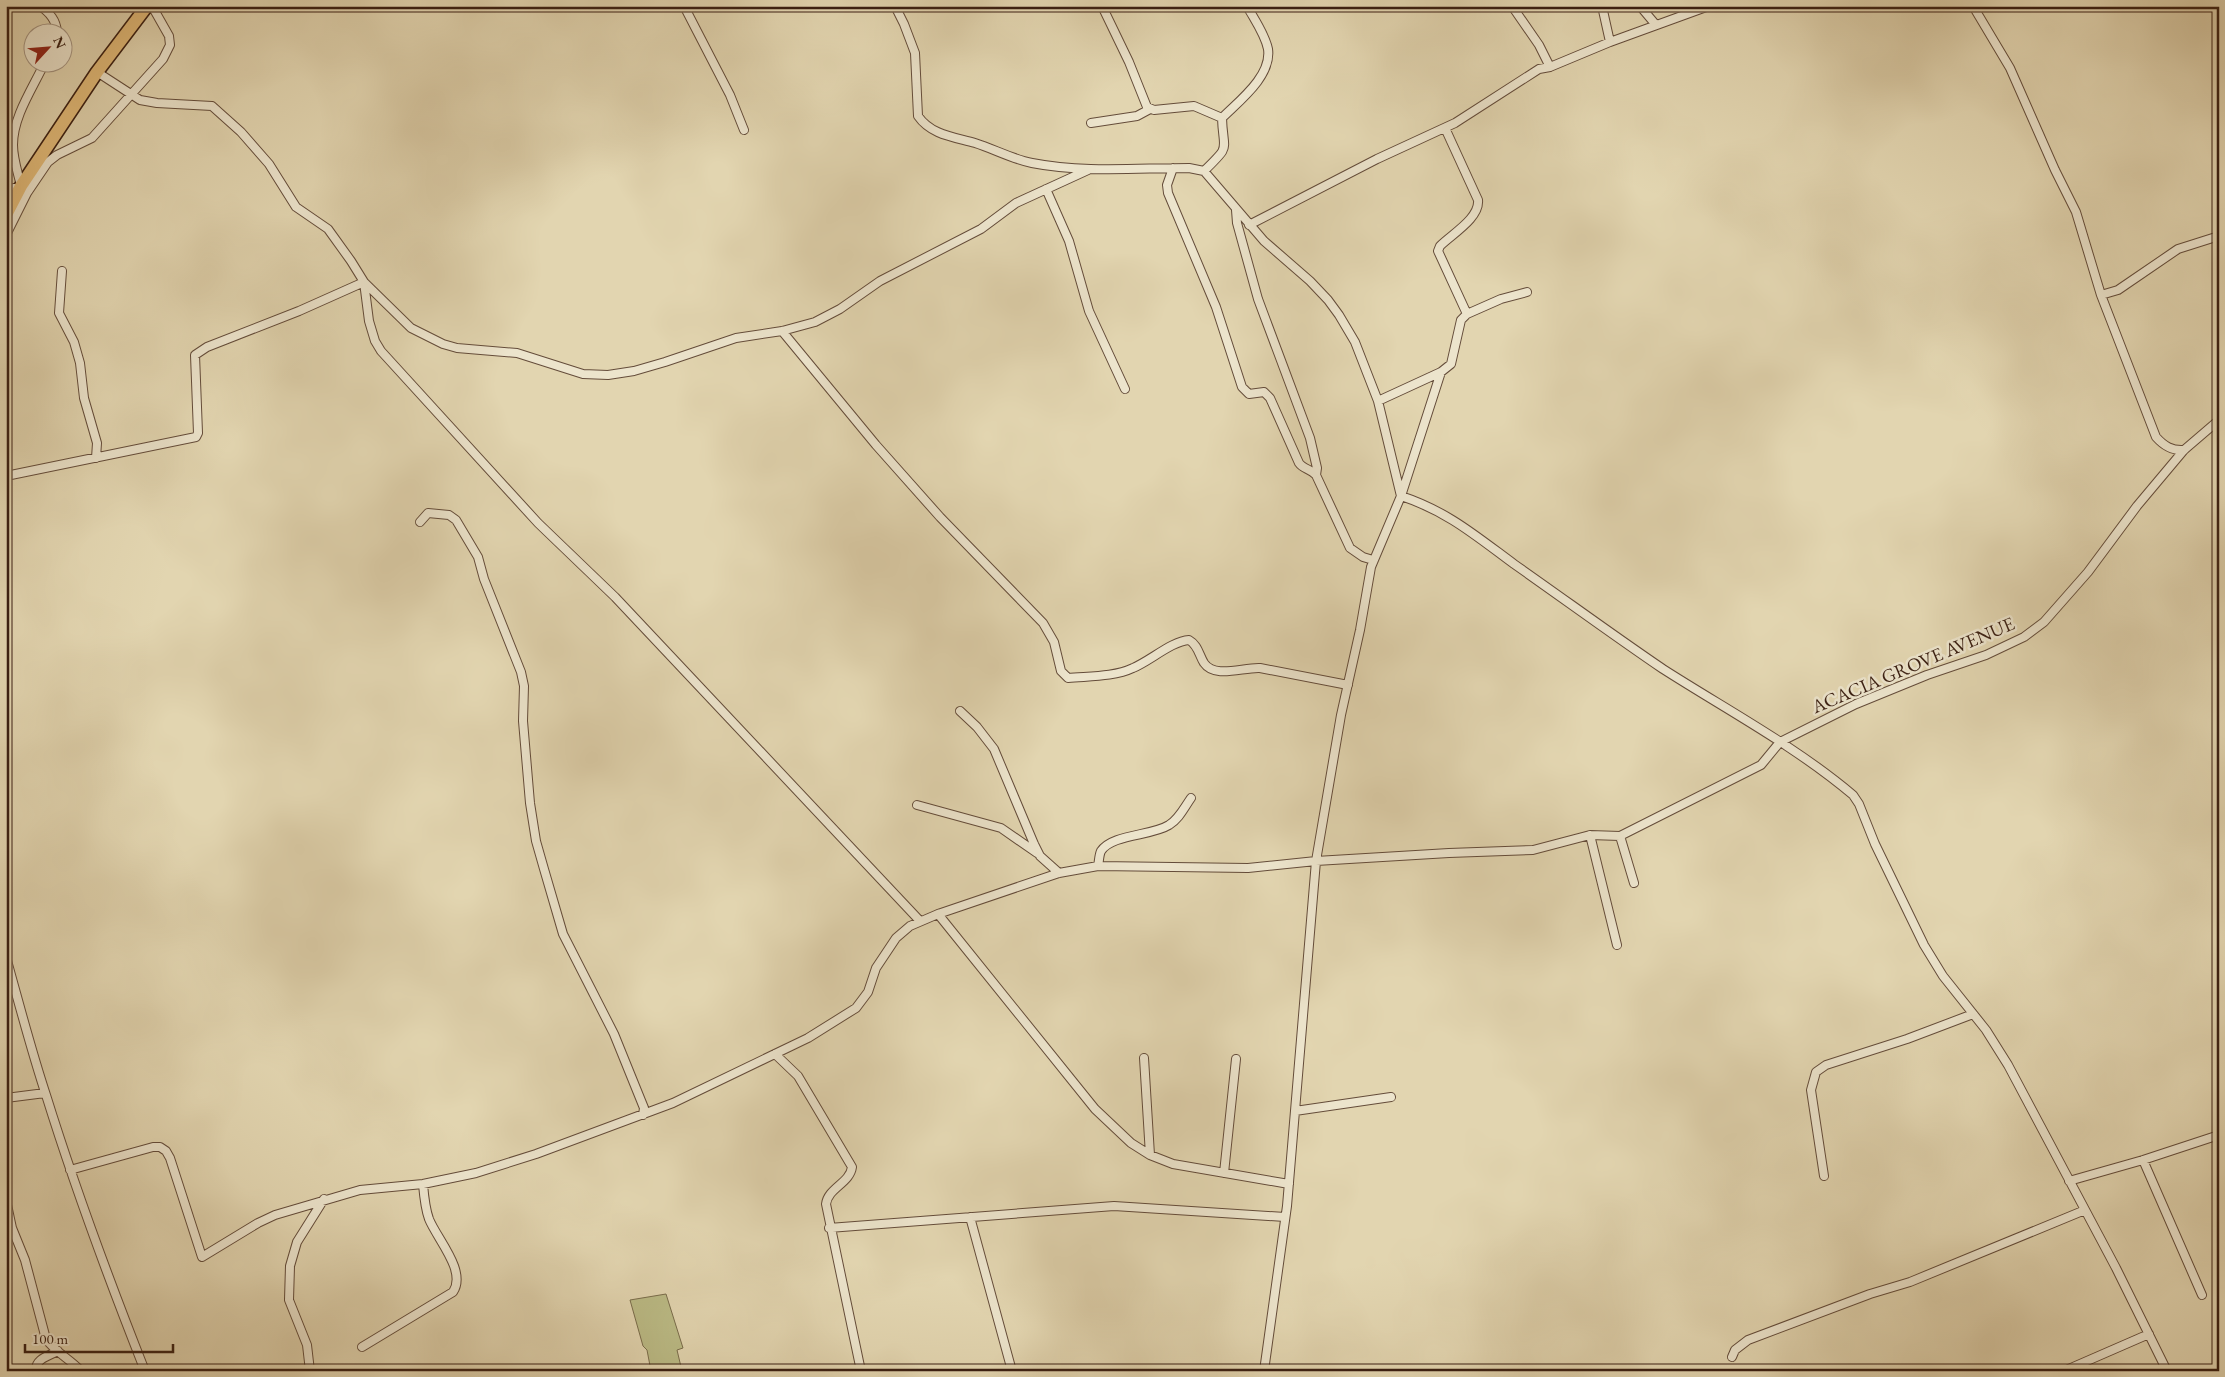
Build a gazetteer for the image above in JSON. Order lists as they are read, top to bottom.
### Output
{
  "streets": {
    "street": ["ACACIA GROVE AVENUE"]
  },
  "scale_bar": "100 m",
  "north": "top right"
}
